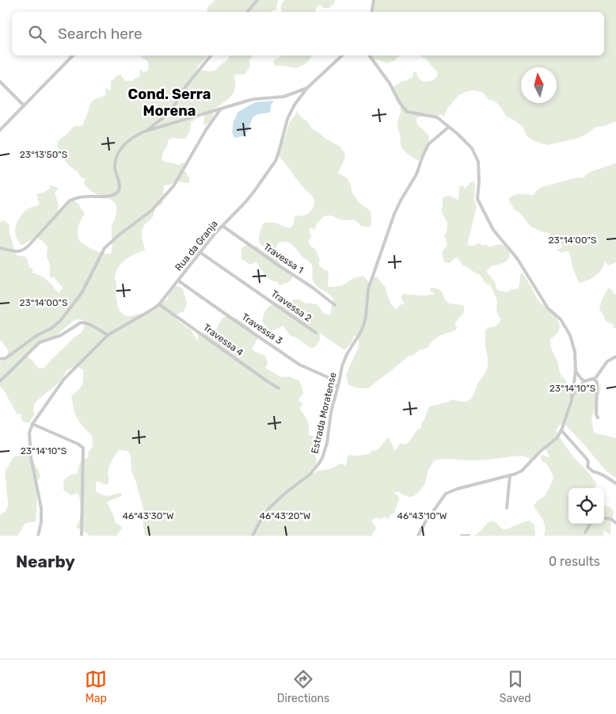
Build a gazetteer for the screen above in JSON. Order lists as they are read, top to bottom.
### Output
{
  "streets": {
    "street": [
      "Rua da Granja",
      "Travessa 1",
      "Travessa 2",
      "Travessa 3",
      "Travessa 4",
      "Estrada Moratense"
    ]
  },
  "crossings": [
    ["Rua da Granja", "Travessa 1"],
    ["Rua da Granja", "Travessa 2"],
    ["Rua da Granja", "Travessa 3"],
    ["Rua da Granja", "Travessa 4"],
    ["Travessa 3", "Estrada Moratense"]
  ],
  "districts": ["Cond. Serra Morena"],
  "north": "top",
  "page": {
    "search": "Search here",
    "heading": ["Nearby", "0 results"],
    "nav": ["Map", "Directions", "Saved"]
  },
  "coordinates": [
    "23°13'50\"S",
    "23°14'00\"S",
    "23°14'10\"S",
    "46°43'30\"W",
    "46°43'20\"W",
    "46°43'10\"W"
  ]
}
